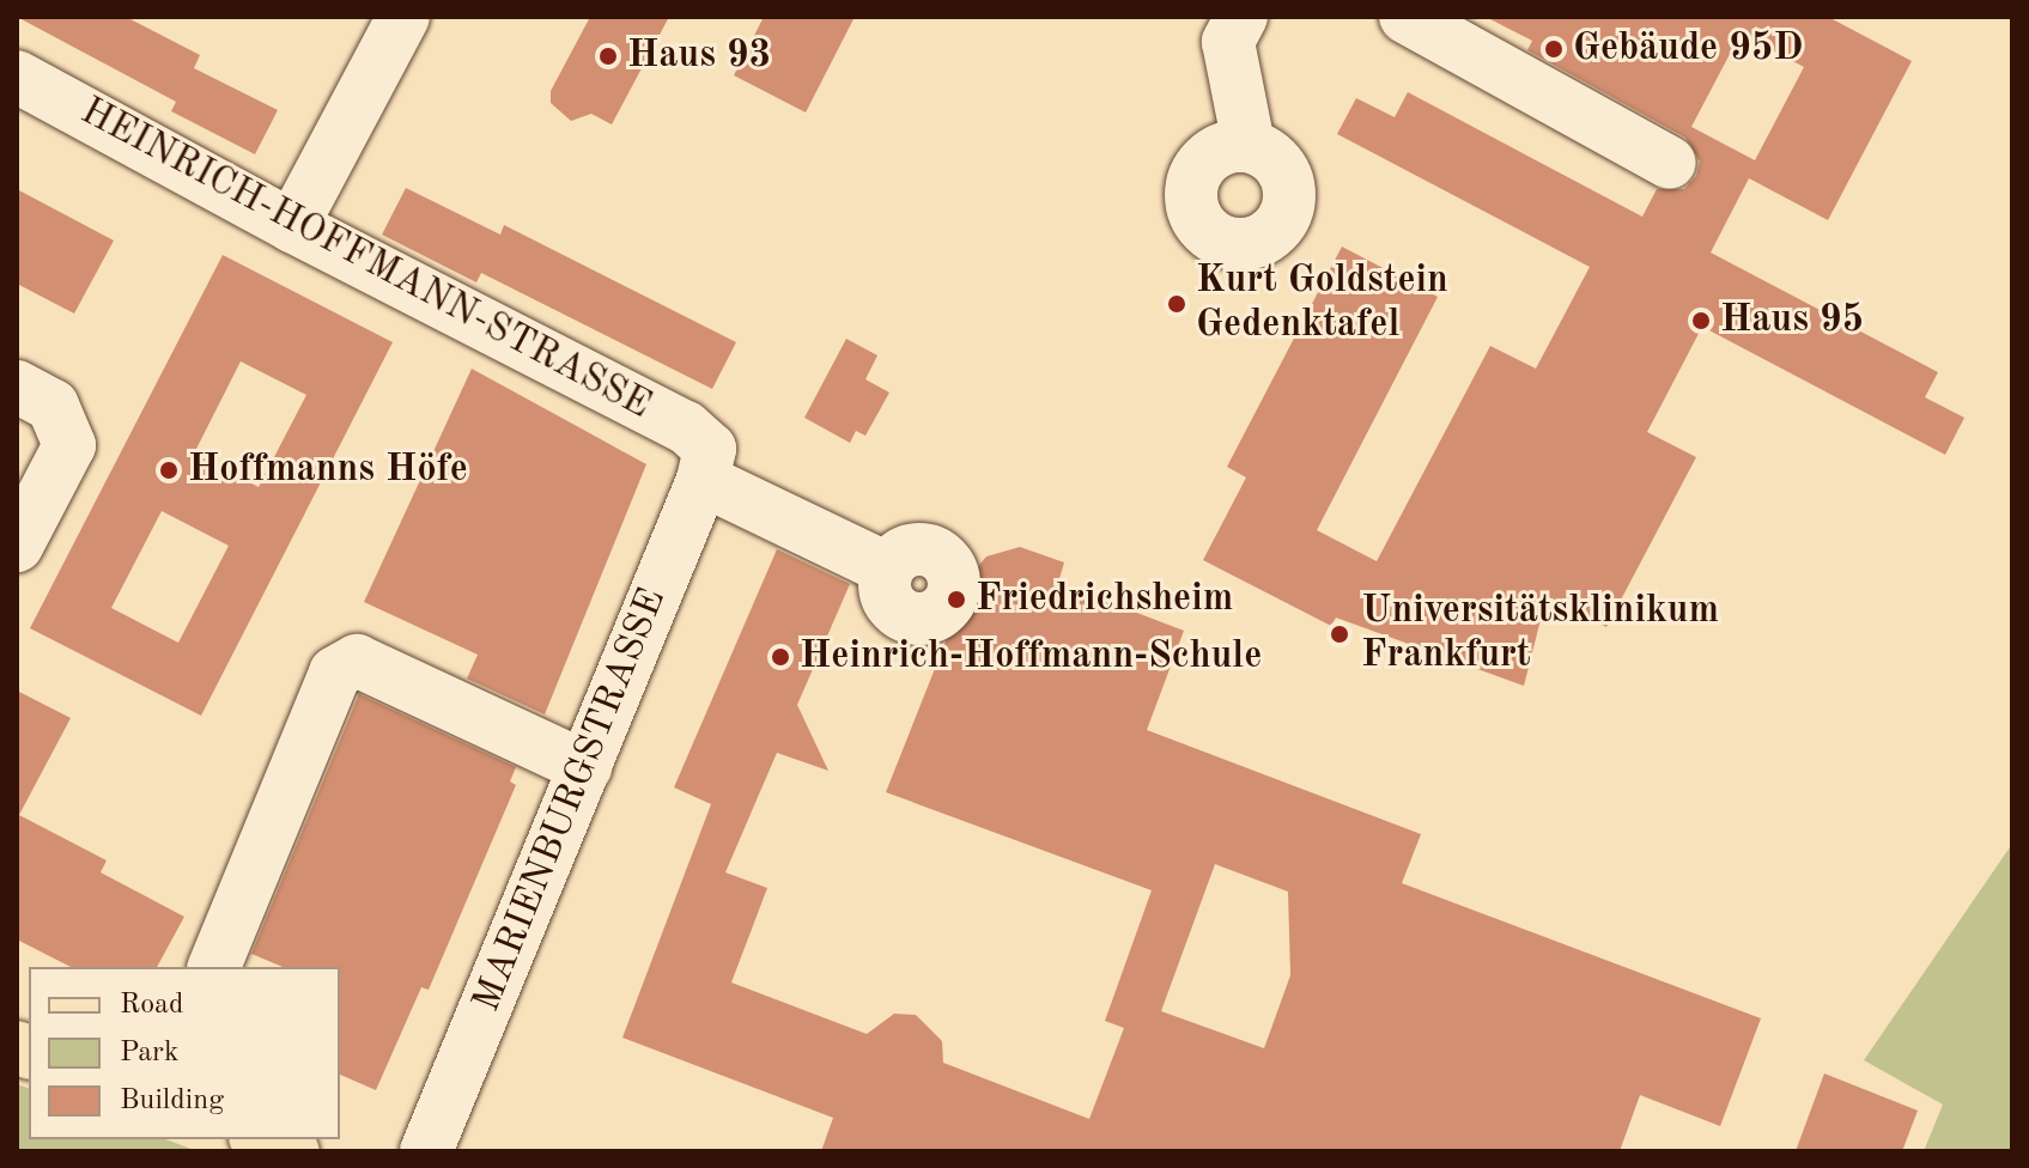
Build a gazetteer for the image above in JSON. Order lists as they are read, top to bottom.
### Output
{
  "streets": {
    "street": ["HEINRICH-HOFFMANN-STRASSE", "MARIENBURGSTRASSE"]
  },
  "crossings": [
    ["HEINRICH-HOFFMANN-STRASSE", "MARIENBURGSTRASSE"]
  ],
  "places": [
    "Gebäude 95D",
    "Haus 93",
    "Kurt Goldstein Gedenktafel",
    "Haus 95",
    "Hoffmanns Höfe",
    "Friedrichsheim",
    "Universitätsklinikum Frankfurt",
    "Heinrich-Hoffmann-Schule"
  ],
  "legend": ["Road", "Park", "Building"]
}
